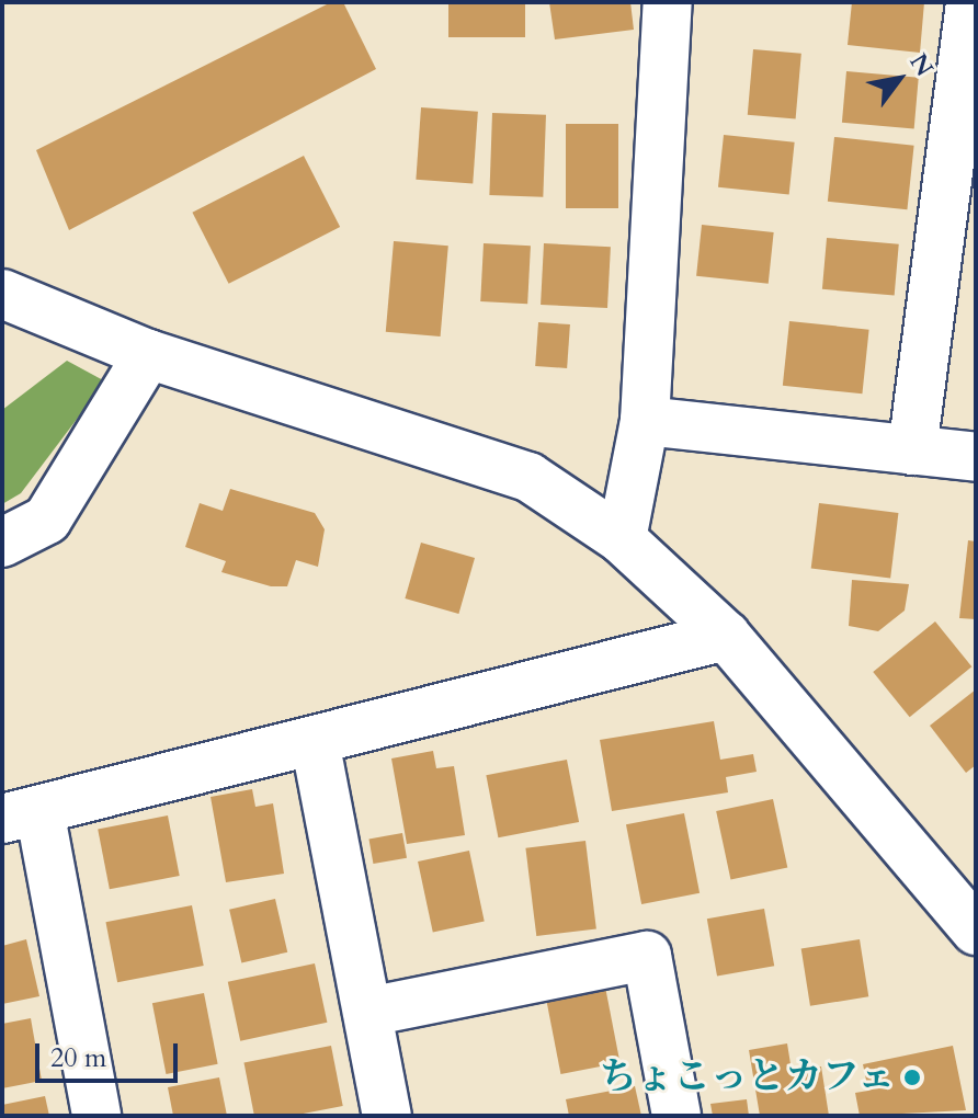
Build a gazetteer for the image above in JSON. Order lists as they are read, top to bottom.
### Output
{
  "places": ["ちょこっとカフェ"],
  "scale_bar": "20 m",
  "north": "top right"
}
